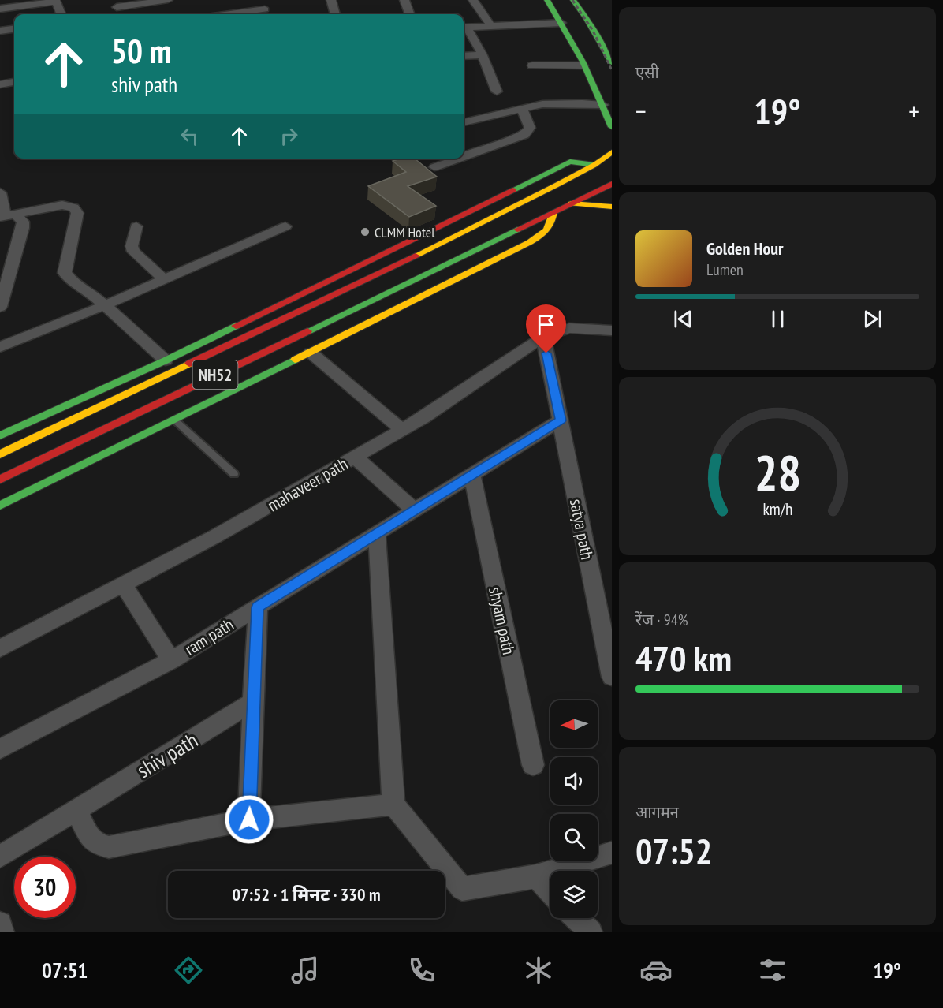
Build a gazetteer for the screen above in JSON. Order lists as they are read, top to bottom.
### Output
{
  "streets": {
    "main road": ["NH52"],
    "street": [
      "mahaveer path",
      "satya path",
      "shyam path",
      "ram path",
      "shiv path"
    ]
  },
  "crossings": [
    ["satya path", "ram path"],
    ["shyam path", "ram path"]
  ],
  "places": ["CLMM Hotel"],
  "north": "left",
  "page": {
    "tile": [
      "एसी",
      ["रेंज · 94%", "470 km"],
      ["आगमन", "07:52"]
    ],
    "turn": ["50 m", "shiv path"],
    "heat": ["−", "19°", "+"],
    "song": ["Golden Hour", "Lumen"],
    "limit": "30",
    "trip": "07:52 · 1 मिनट · 330 m",
    "tabs": ["07:51", "19°"],
    "gauge": ["28", "km/h"]
  }
}
